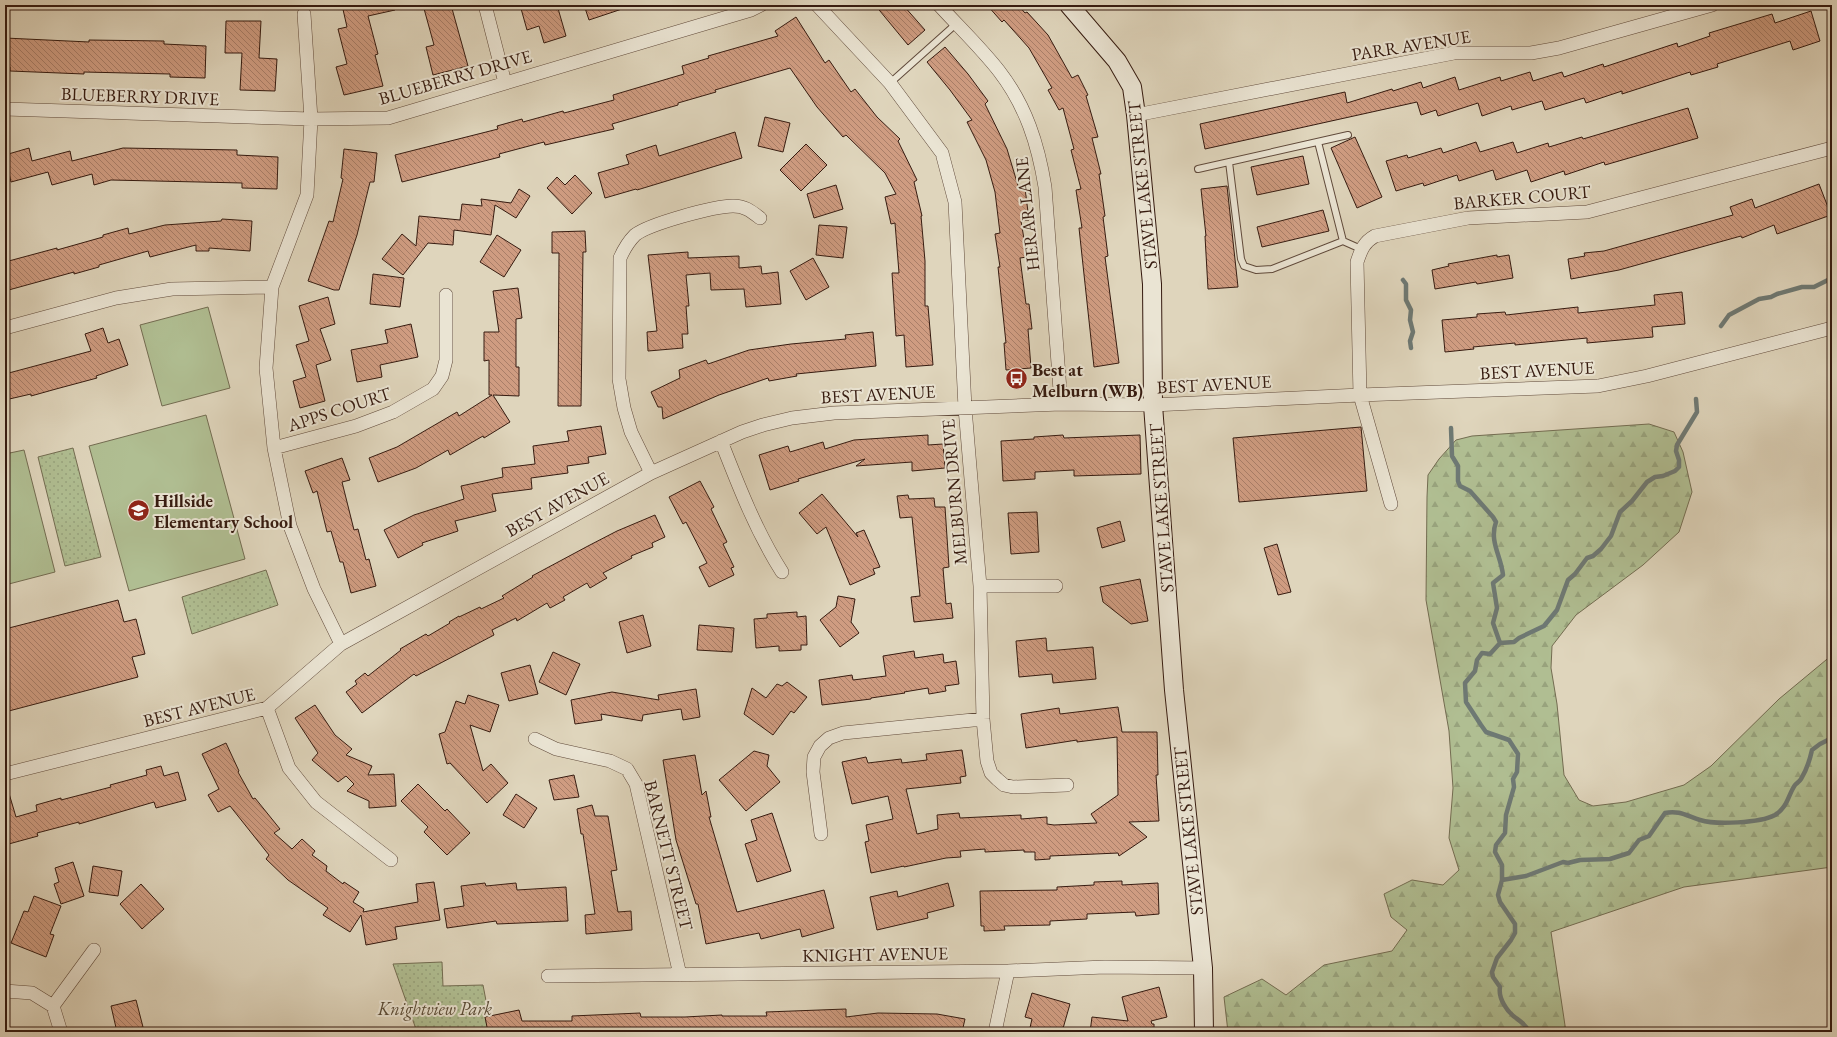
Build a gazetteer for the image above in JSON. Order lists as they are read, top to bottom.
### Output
{
  "streets": {
    "main road": ["STAVE LAKE STREET"],
    "street": [
      "PARR AVENUE",
      "BLUEBERRY DRIVE",
      "BARKER COURT",
      "HERAR LANE",
      "BEST AVENUE",
      "APPS COURT",
      "MELBURN DRIVE",
      "BARNETT STREET",
      "KNIGHT AVENUE"
    ]
  },
  "crossings": [
    ["PARR AVENUE", "STAVE LAKE STREET"],
    ["STAVE LAKE STREET", "BEST AVENUE"],
    ["STAVE LAKE STREET", "KNIGHT AVENUE"],
    ["HERAR LANE", "BEST AVENUE"],
    ["BEST AVENUE", "MELBURN DRIVE"],
    ["BARNETT STREET", "KNIGHT AVENUE"]
  ],
  "parks": ["Knightview Park"],
  "places": {
    "bus stop": ["Best at Melburn (WB)"],
    "school or university": ["Hillside Elementary School"]
  }
}
